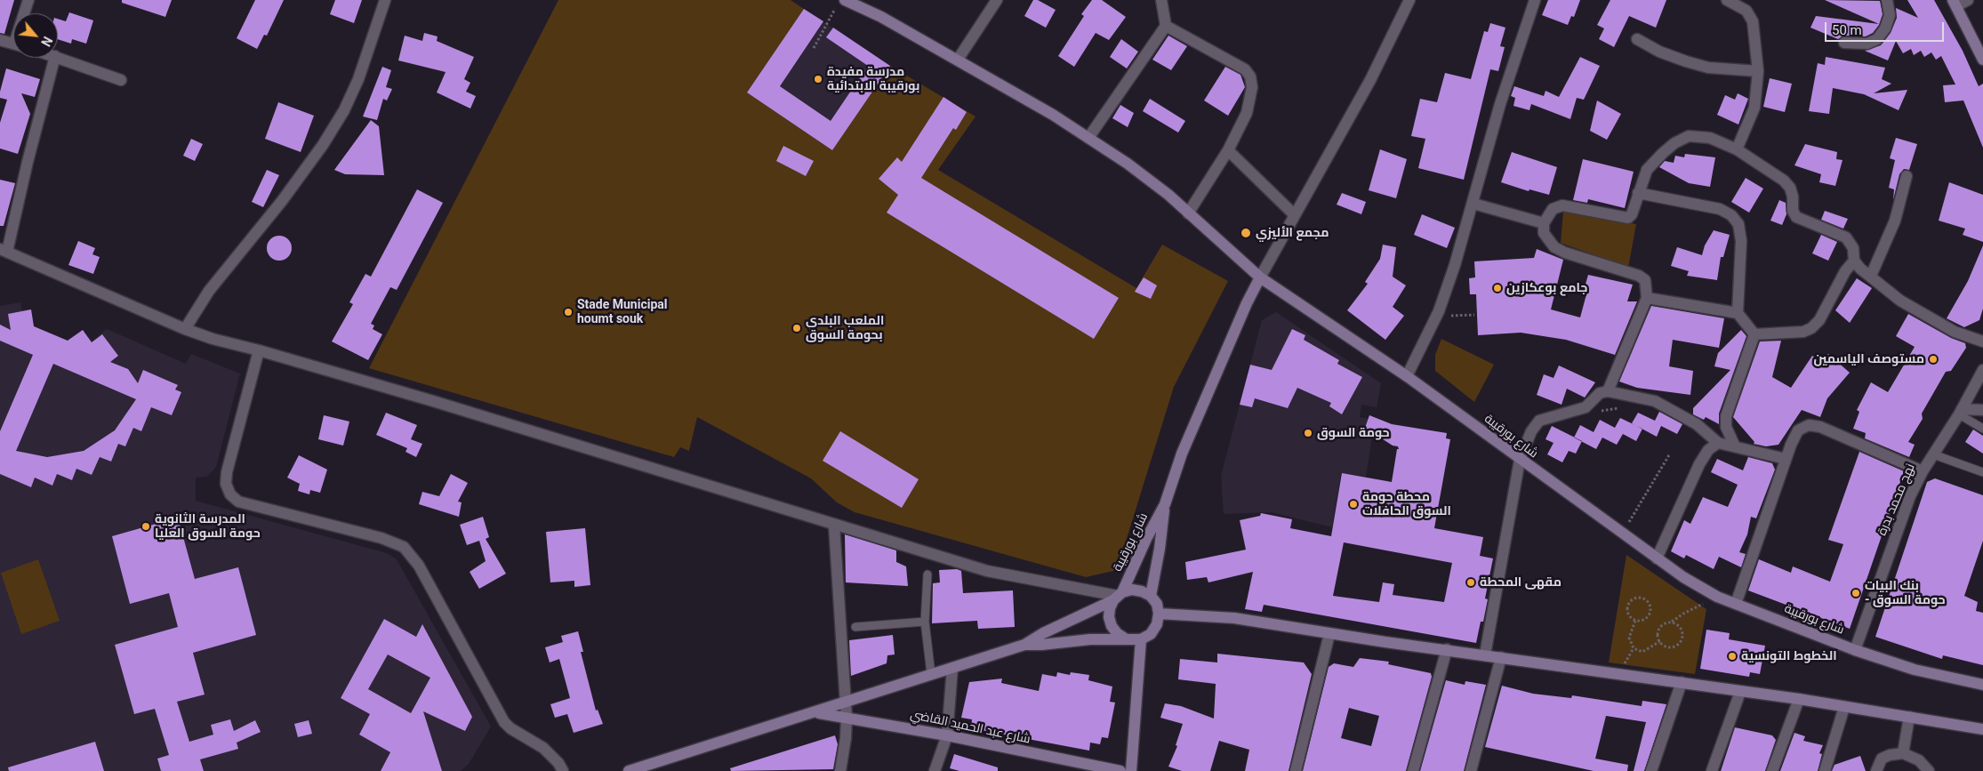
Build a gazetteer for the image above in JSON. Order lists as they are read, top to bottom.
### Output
{
  "streets": {
    "main road": ["شارع بورقيبة", "شارع عبد الحميد القاضي"],
    "street": ["نهج محمد بدرة"]
  },
  "crossings": [
    ["شارع بورقيبة", "نهج محمد بدرة"]
  ],
  "places": [
    "مدرسة مفيدة بورقيبة الابتدائية",
    "مجمع الأليزي",
    "جامع بوعكازين",
    "Stade Municipal houmt souk",
    "الملعب البلدي بحومة السوق",
    "مستوصف الياسمين",
    "حومة السوق",
    "محطة حومة السوق الحافلات",
    "المدرسة الثانوية حومة السوق العليا",
    "مقهى المحطة",
    "بنك البيات - حومة السوق",
    "الخطوط التونسية"
  ],
  "scale_bar": "50 m",
  "north": "bottom right"
}
